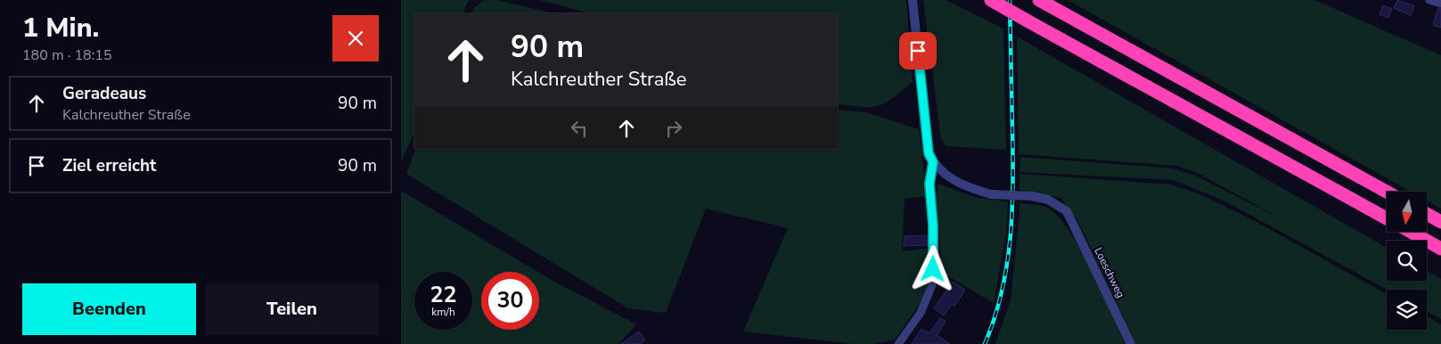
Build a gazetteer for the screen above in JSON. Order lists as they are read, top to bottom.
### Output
{
  "streets": {
    "street": ["Loeschweg"]
  },
  "north": "bottom",
  "page": {
    "heading": ["1 Min.", "180 m · 18:15"],
    "turn": ["90 m", "Kalchreuther Straße"],
    "list": [
      {
        "name": "Geradeaus",
        "note": "Kalchreuther Straße",
        "value": "90 m"
      },
      {
        "name": "Ziel erreicht",
        "value": "90 m"
      }
    ],
    "speed": "22 km/h",
    "limit": "30",
    "buttons": ["Beenden", "Teilen"]
  }
}
